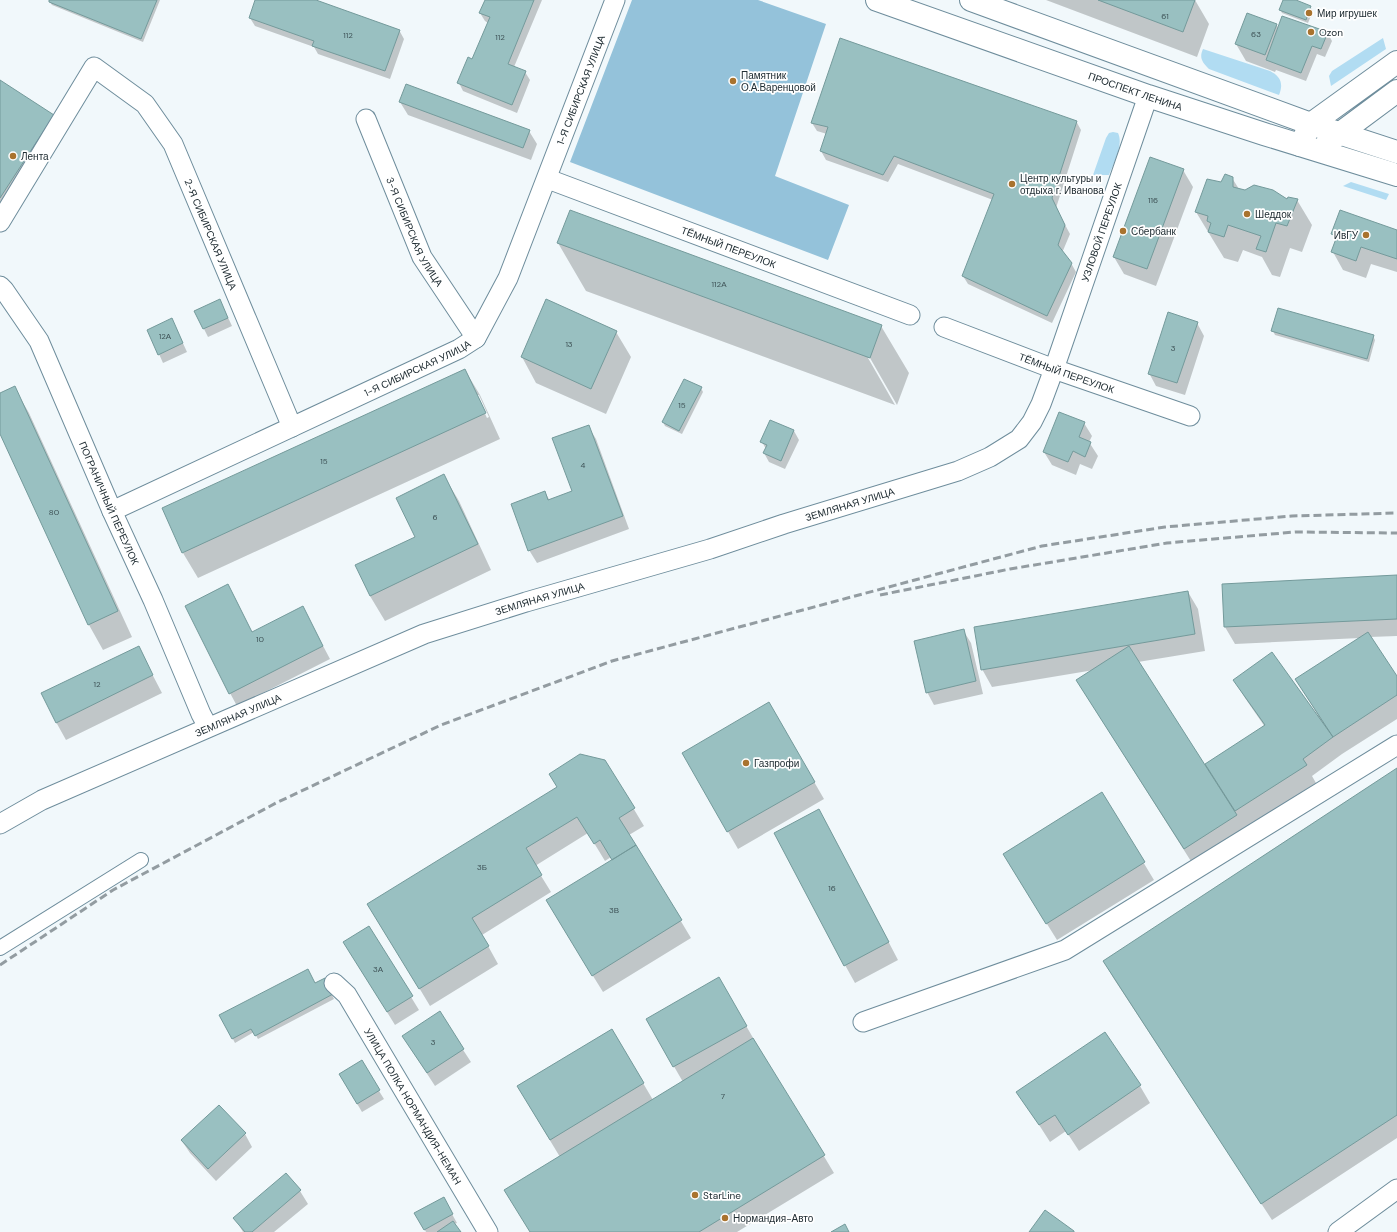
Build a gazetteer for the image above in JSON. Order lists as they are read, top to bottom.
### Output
{
  "streets": {
    "main road": ["ПРОСПЕКТ ЛЕНИНА"],
    "street": [
      "1-Я СИБИРСКАЯ УЛИЦА",
      "3-Я СИБИРСКАЯ УЛИЦА",
      "УЗЛОВОЙ ПЕРЕУЛОК",
      "2-Я СИБИРСКАЯ УЛИЦА",
      "ТЁМНЫЙ ПЕРЕУЛОК",
      "ПОГРАНИЧНЫЙ ПЕРЕУЛОК",
      "ЗЕМЛЯНАЯ УЛИЦА",
      "УЛИЦА ПОЛКА НОРМАНДИЯ-НЕМАН"
    ]
  },
  "crossings": [
    ["1-Я СИБИРСКАЯ УЛИЦА", "3-Я СИБИРСКАЯ УЛИЦА"],
    ["1-Я СИБИРСКАЯ УЛИЦА", "2-Я СИБИРСКАЯ УЛИЦА"],
    ["1-Я СИБИРСКАЯ УЛИЦА", "ТЁМНЫЙ ПЕРЕУЛОК"],
    ["1-Я СИБИРСКАЯ УЛИЦА", "ПОГРАНИЧНЫЙ ПЕРЕУЛОК"],
    ["ПРОСПЕКТ ЛЕНИНА", "УЗЛОВОЙ ПЕРЕУЛОК"],
    ["УЗЛОВОЙ ПЕРЕУЛОК", "ТЁМНЫЙ ПЕРЕУЛОК"],
    ["УЗЛОВОЙ ПЕРЕУЛОК", "ЗЕМЛЯНАЯ УЛИЦА"],
    ["ТЁМНЫЙ ПЕРЕУЛОК", "ЗЕМЛЯНАЯ УЛИЦА"],
    ["ПОГРАНИЧНЫЙ ПЕРЕУЛОК", "ЗЕМЛЯНАЯ УЛИЦА"]
  ],
  "places": [
    "Мир игрушек",
    "Ozon",
    "Памятник О.А.Варенцовой",
    "Лента",
    "Центр культуры и отдыха г. Иванова",
    "Шеддок",
    "Сбербанк",
    "ИвГУ",
    "Газпрофи",
    "StarLine",
    "Нормандия-Авто"
  ],
  "house_numbers": [
    "61",
    "63",
    "112",
    "112",
    "116",
    "112А",
    "12А",
    "13",
    "3",
    "15",
    "15",
    "4",
    "80",
    "6",
    "10",
    "12",
    "3Б",
    "16",
    "3В",
    "3А",
    "3",
    "7"
  ]
}
